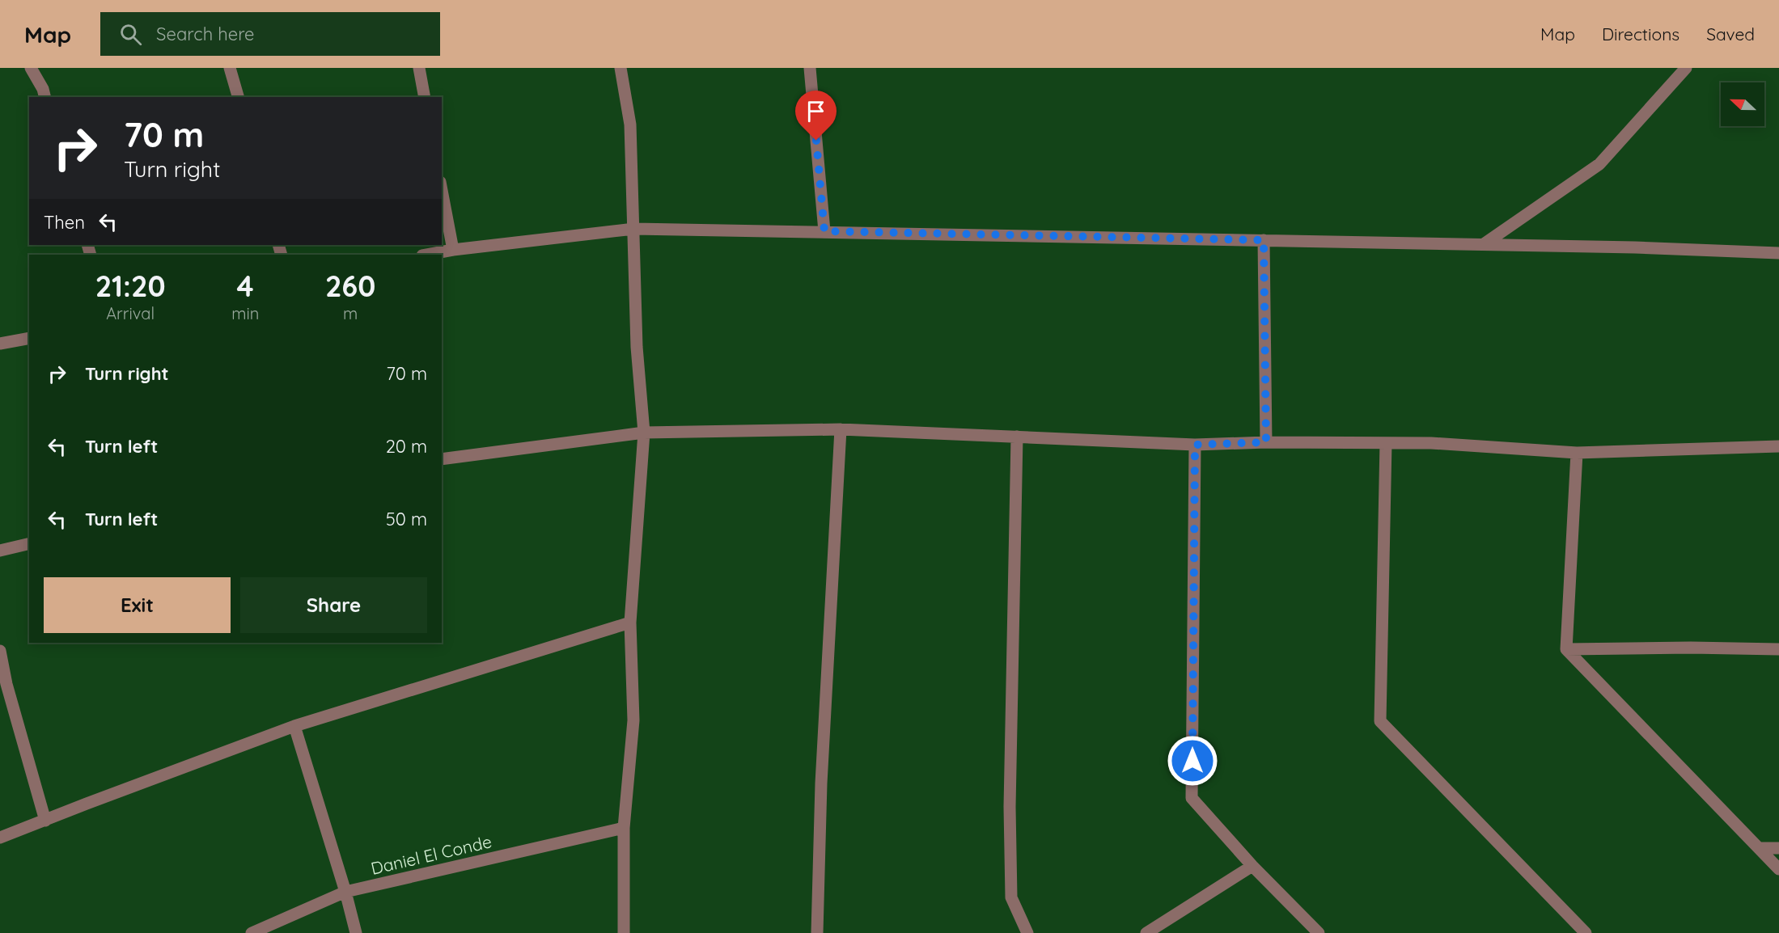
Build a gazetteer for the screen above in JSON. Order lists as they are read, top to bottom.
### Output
{
  "streets": {
    "street": ["Daniel El Conde"]
  },
  "north": "left",
  "page": {
    "header": "Map",
    "search": "Search here",
    "nav": ["Map", "Directions", "Saved"],
    "turn": ["70 m", "Turn right"],
    "then": "Then",
    "eta": [
      "21:20",
      "Arrival",
      "4",
      "min",
      "260",
      "m"
    ],
    "list": [
      {
        "name": "Turn right",
        "value": "70 m"
      },
      {
        "name": "Turn left",
        "value": "20 m"
      },
      {
        "name": "Turn left",
        "value": "50 m"
      }
    ],
    "buttons": ["Exit", "Share"]
  }
}
